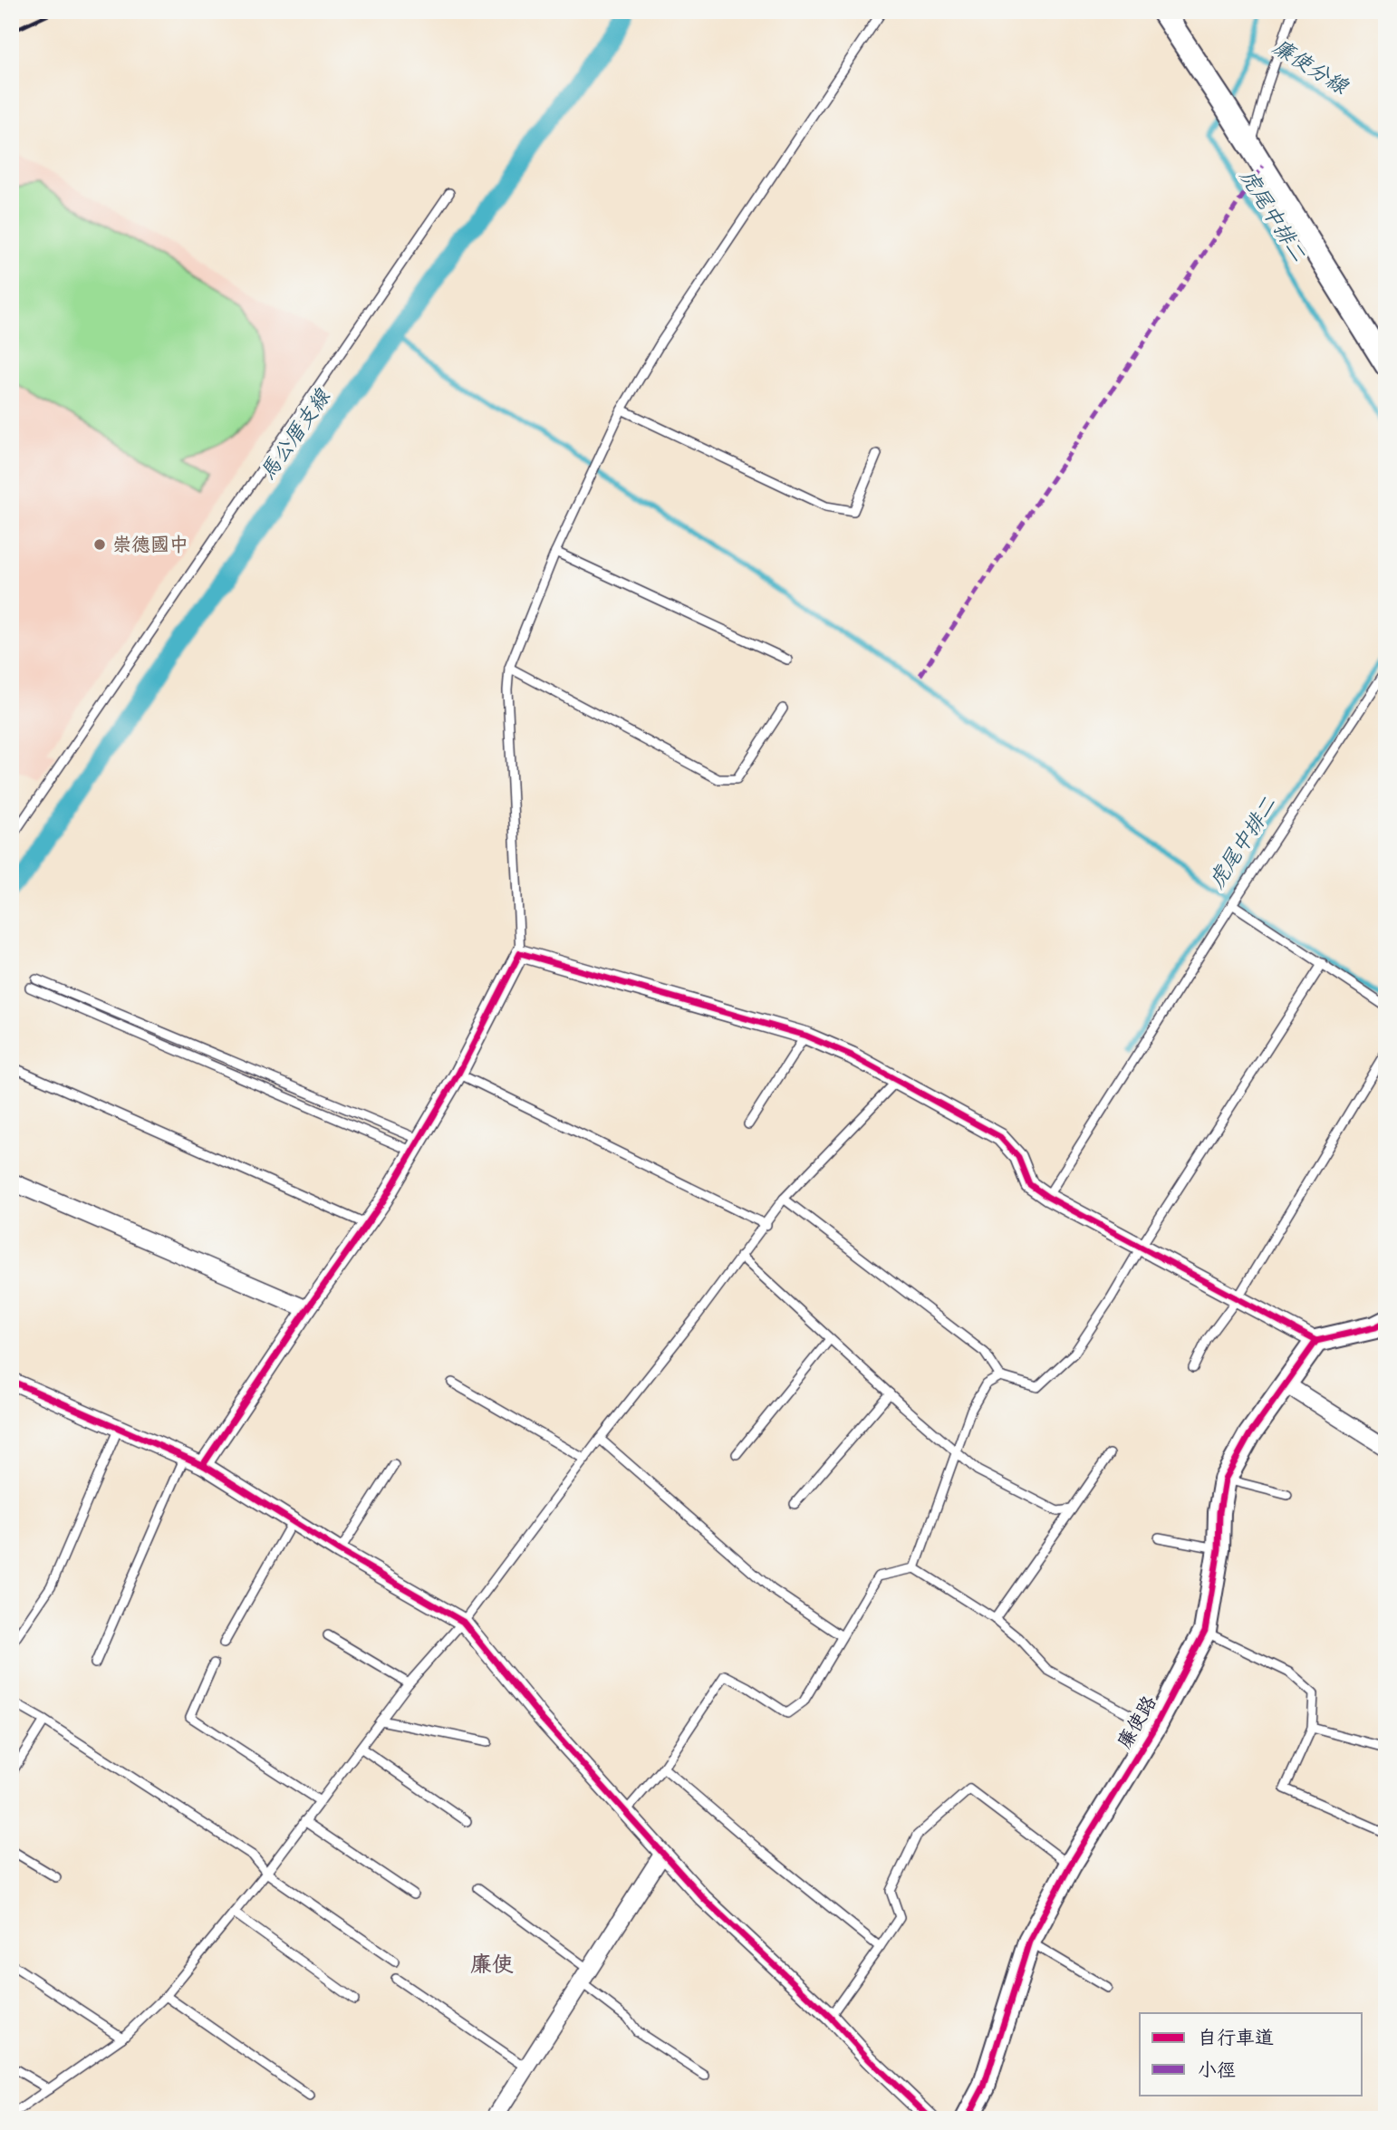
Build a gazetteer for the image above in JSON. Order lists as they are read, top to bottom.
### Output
{
  "streets": {
    "street": ["廉使路"]
  },
  "districts": ["廉使"],
  "water": ["廉使分線", "虎尾中排二", "馬公厝支線"],
  "places": ["崇德國中"],
  "legend": ["自行車道", "小徑"]
}
